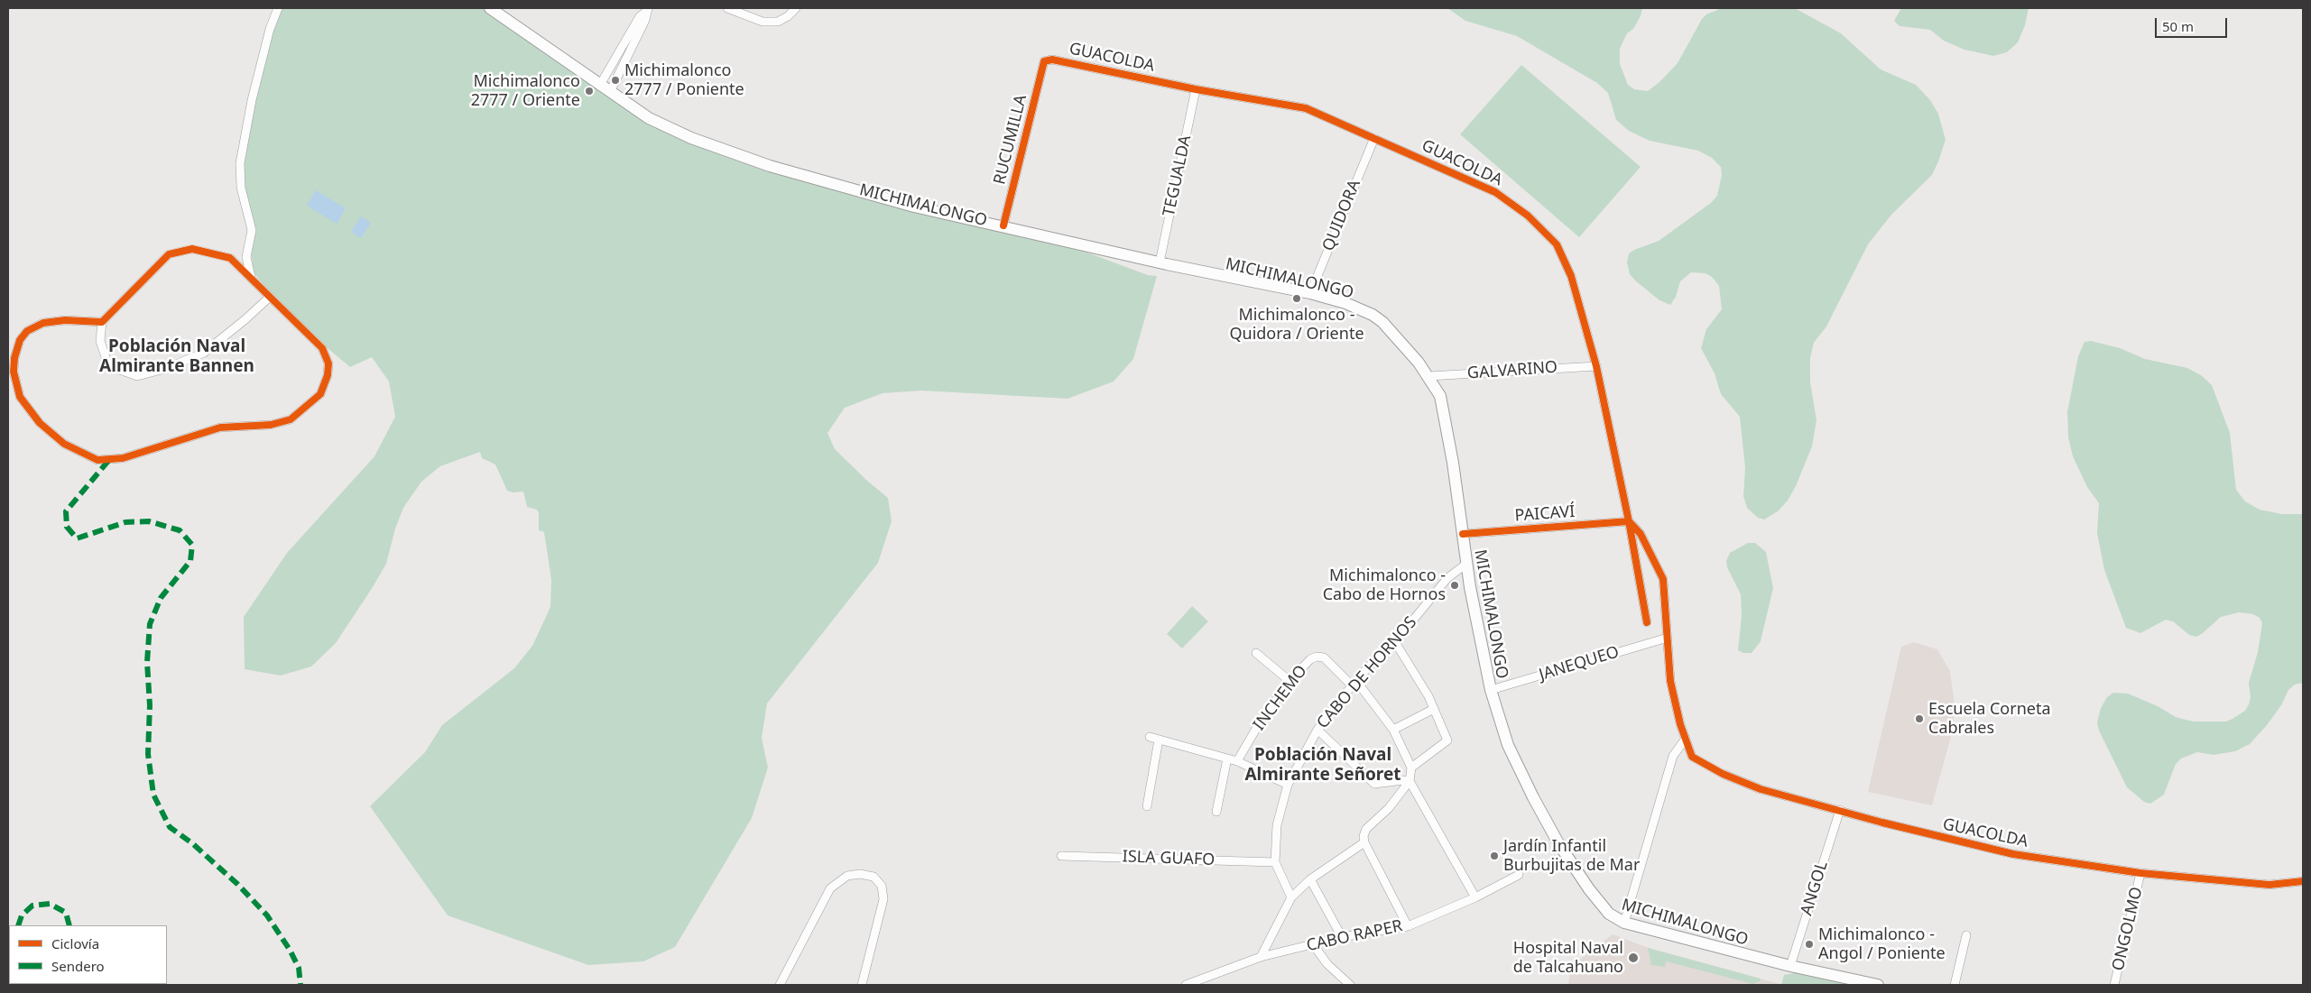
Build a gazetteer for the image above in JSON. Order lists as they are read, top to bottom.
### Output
{
  "streets": {
    "main road": ["MICHIMALONGO"],
    "street": [
      "GUACOLDA",
      "RUCUMILLA",
      "TEGUALDA",
      "QUIDORA",
      "GALVARINO",
      "PAICAVÍ",
      "JANEQUEO",
      "CABO DE HORNOS",
      "INCHEMO",
      "ISLA GUAFO",
      "ANGOL",
      "ONGOLMO",
      "CABO RAPER"
    ]
  },
  "crossings": [
    ["GUACOLDA", "RUCUMILLA"],
    ["GUACOLDA", "TEGUALDA"],
    ["GUACOLDA", "QUIDORA"],
    ["GUACOLDA", "GALVARINO"],
    ["GUACOLDA", "PAICAVÍ"],
    ["GUACOLDA", "JANEQUEO"],
    ["GUACOLDA", "ANGOL"],
    ["GUACOLDA", "ONGOLMO"],
    ["RUCUMILLA", "MICHIMALONGO"],
    ["TEGUALDA", "MICHIMALONGO"],
    ["MICHIMALONGO", "QUIDORA"],
    ["MICHIMALONGO", "GALVARINO"],
    ["MICHIMALONGO", "PAICAVÍ"],
    ["MICHIMALONGO", "JANEQUEO"],
    ["MICHIMALONGO", "CABO DE HORNOS"],
    ["MICHIMALONGO", "ANGOL"],
    ["CABO DE HORNOS", "INCHEMO"],
    ["CABO DE HORNOS", "ISLA GUAFO"]
  ],
  "districts": ["Población Naval Almirante Bannen", "Población Naval Almirante Señoret"],
  "places": [
    "Michimalonco 2777 / Poniente",
    "Michimalonco 2777 / Oriente",
    "Michimalonco - Quidora / Oriente",
    "Michimalonco - Cabo de Hornos",
    "Escuela Corneta Cabrales",
    "Jardín Infantil Burbujitas de Mar",
    "Michimalonco - Angol / Poniente",
    "Hospital Naval de Talcahuano"
  ],
  "legend": ["Ciclovía", "Sendero"],
  "scale_bar": "50 m"
}
